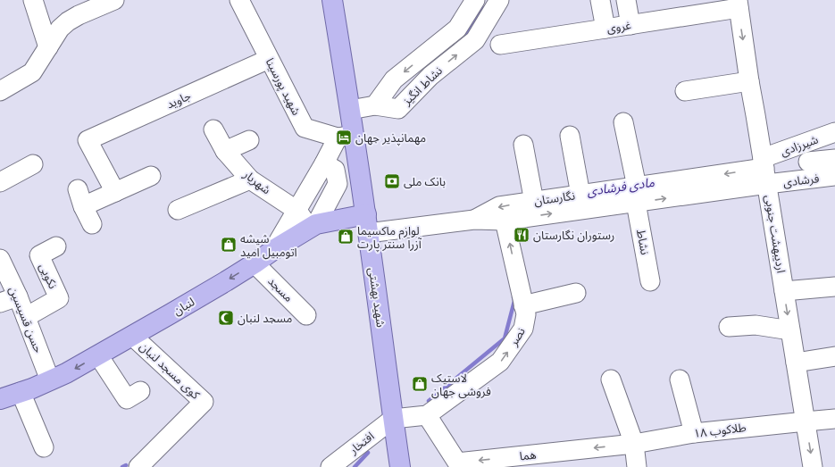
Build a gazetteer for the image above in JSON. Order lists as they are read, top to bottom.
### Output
{
  "streets": {
    "main road": ["شهید بهشتی", "لنبان"],
    "street": [
      "غروی",
      "نشاط انگیز",
      "شهید پورسینا",
      "جاوید",
      "شیرزادی",
      "فرشادی",
      "شهریار",
      "نگارستان",
      "اردیبهشت جنوبی",
      "نشاط",
      "نکویی",
      "مسجد",
      "حسن قسیسین",
      "نصر",
      "کوی مسجد لنبان",
      "طلاکوب ۱۸",
      "افتخار",
      "هما"
    ]
  },
  "crossings": [
    ["غروی", "اردیبهشت جنوبی"],
    ["شهید پورسینا", "جاوید"],
    ["شهید پورسینا", "شهید بهشتی"],
    ["شیرزادی", "فرشادی"],
    ["شیرزادی", "نگارستان"],
    ["شیرزادی", "اردیبهشت جنوبی"],
    ["فرشادی", "نگارستان"],
    ["فرشادی", "اردیبهشت جنوبی"],
    ["شهریار", "لنبان"],
    ["نگارستان", "اردیبهشت جنوبی"],
    ["نگارستان", "نشاط"],
    ["نگارستان", "شهید بهشتی"],
    ["نگارستان", "لنبان"],
    ["نگارستان", "نصر"],
    ["اردیبهشت جنوبی", "طلاکوب ۱۸"],
    ["نکویی", "حسن قسیسین"],
    ["مسجد", "لنبان"],
    ["شهید بهشتی", "لنبان"],
    ["شهید بهشتی", "افتخار"],
    ["لنبان", "حسن قسیسین"],
    ["لنبان", "کوی مسجد لنبان"],
    ["نصر", "هما"],
    ["طلاکوب ۱۸", "هما"]
  ],
  "one_way": [
    "اردیبهشت جنوبی",
    "لنبان",
    "نصر",
    "هما"
  ],
  "water": ["مادی فرشادی"],
  "places": {
    "hotel": ["مهمانپذیر جهان"],
    "bank": ["بانک ملی"],
    "restaurant": ["رستوران نگارستان"],
    "shop": ["لوازم ماکسیما آزرا سنتر پارت", "شیشه اتومبیل امید", "لاستیک فروشی جهان"],
    "mosque": ["مسجد لنبان"]
  }
}
